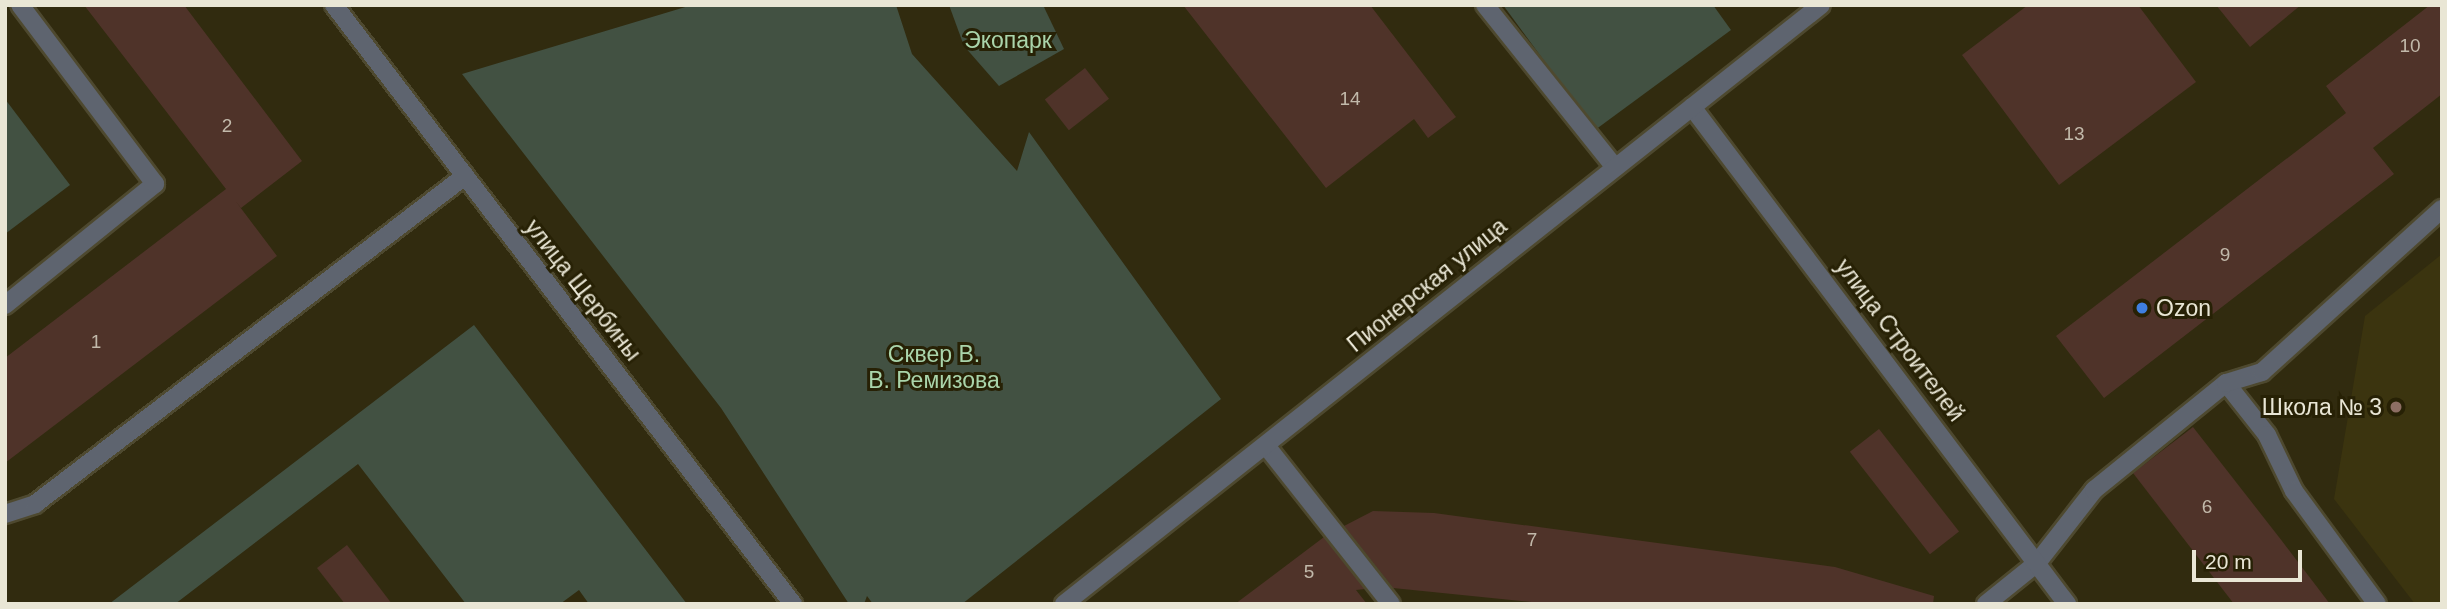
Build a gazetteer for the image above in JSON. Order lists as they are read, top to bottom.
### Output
{
  "streets": {
    "street": ["Пионерская улица", "улица Щербины", "улица Строителей"]
  },
  "crossings": [
    ["Пионерская улица", "улица Строителей"]
  ],
  "parks": ["Экопарк", "Сквер В. В. Ремизова"],
  "places": ["Ozon", "Школа № 3"],
  "house_numbers": [
    "10",
    "14",
    "2",
    "13",
    "9",
    "1",
    "6",
    "7",
    "5"
  ],
  "scale_bar": "20 m"
}
